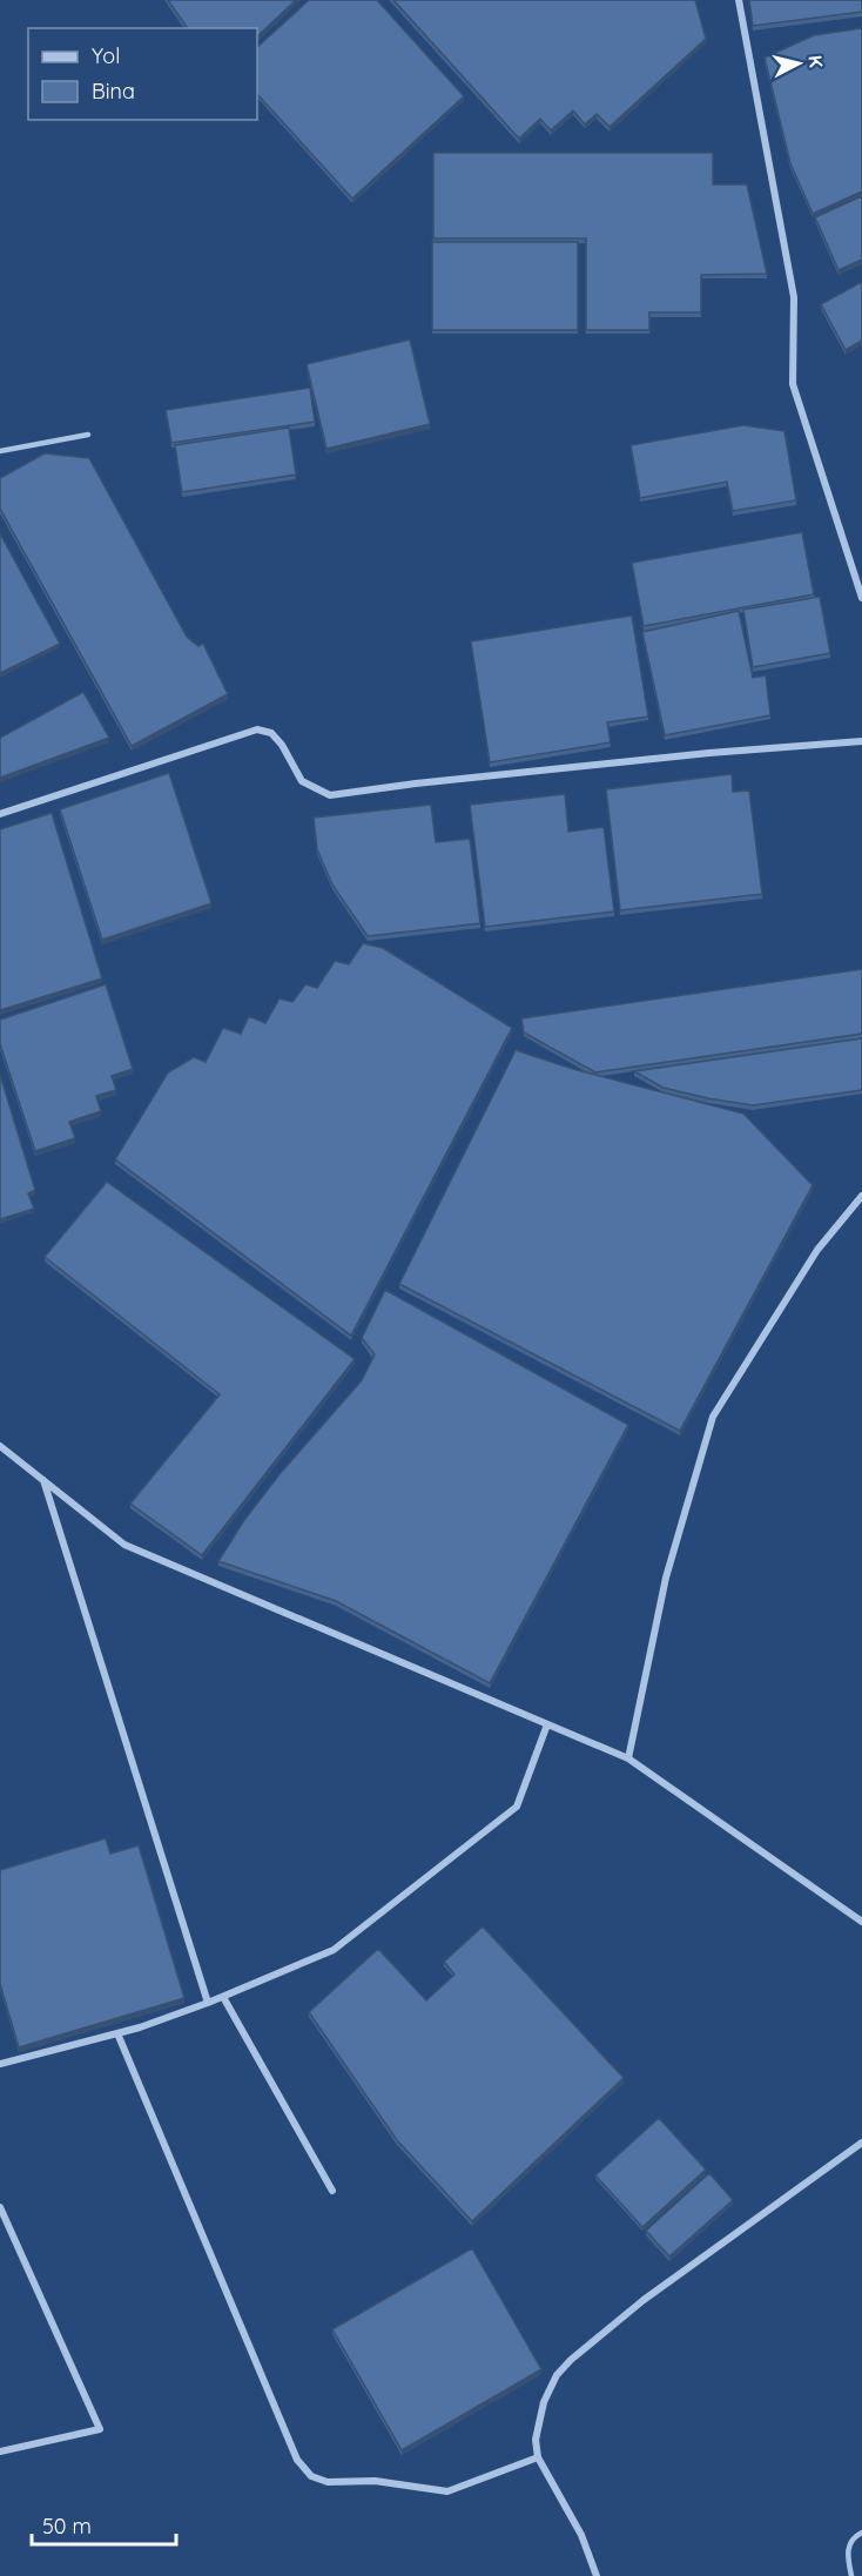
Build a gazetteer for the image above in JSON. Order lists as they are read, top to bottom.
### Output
{
  "legend": ["Yol", "Bina"],
  "scale_bar": "50 m",
  "north": "right"
}
